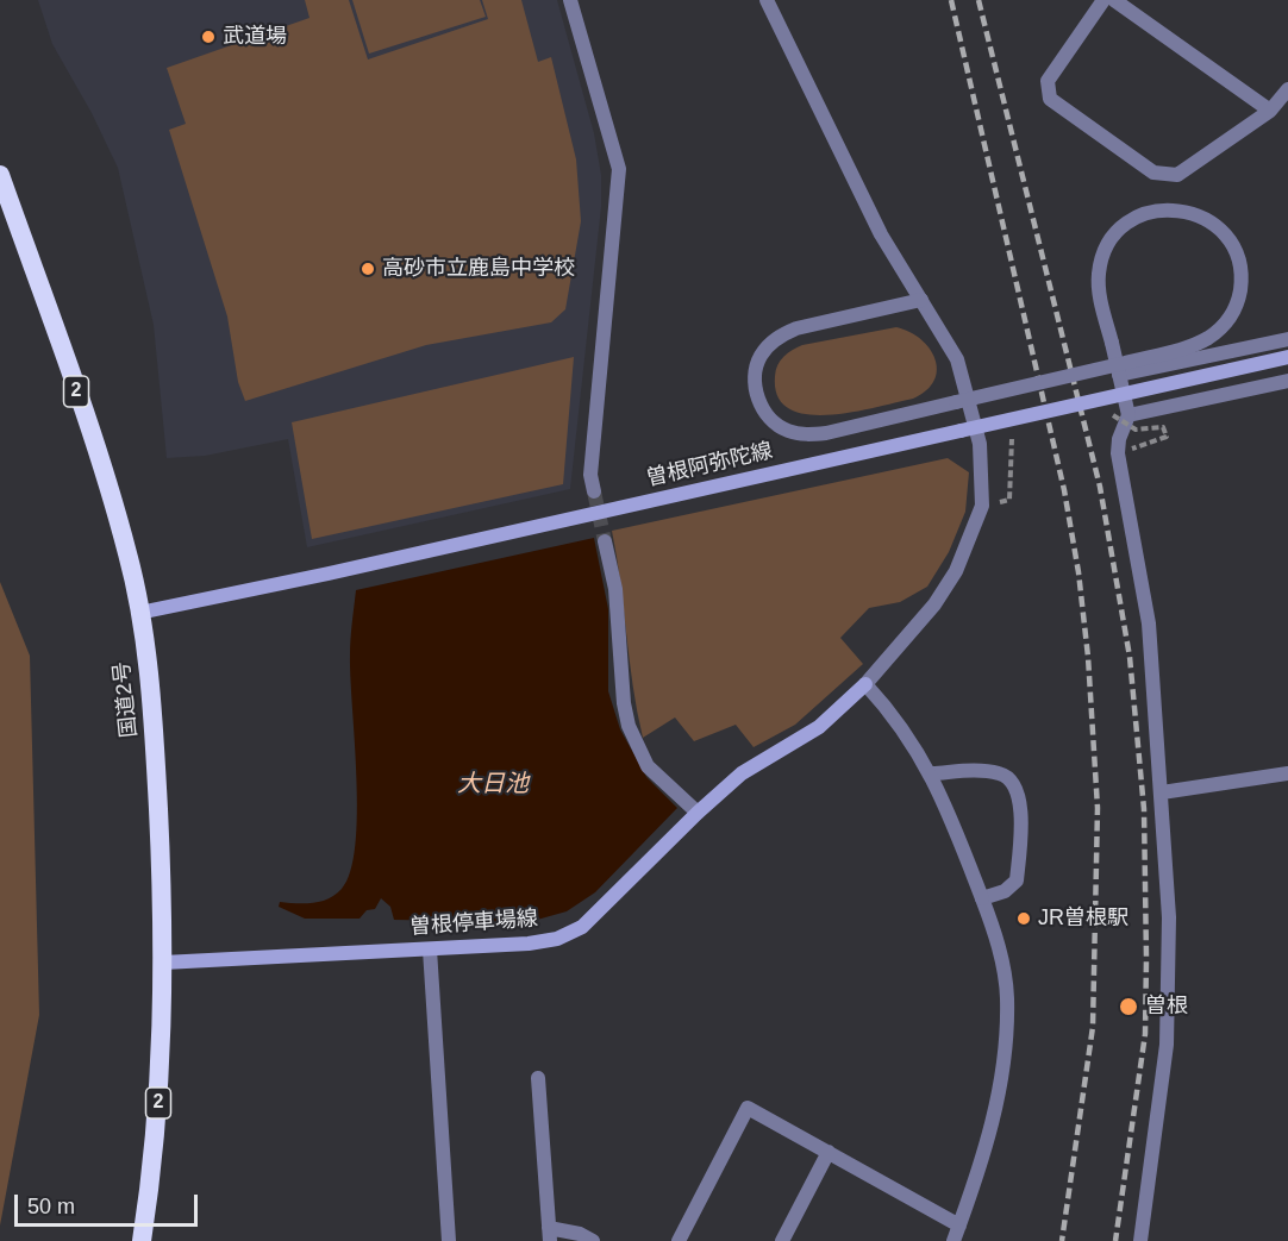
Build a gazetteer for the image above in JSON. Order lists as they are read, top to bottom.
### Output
{
  "streets": {
    "highway": ["2", "国道2号"],
    "main road": ["曽根阿弥陀線", "曽根停車場線"]
  },
  "crossings": [
    ["曽根阿弥陀線", "国道2号"],
    ["国道2号", "曽根停車場線"]
  ],
  "water": ["大日池"],
  "places": [
    "武道場",
    "高砂市立鹿島中学校",
    "JR曽根駅",
    "曽根"
  ],
  "scale_bar": "50 m"
}
